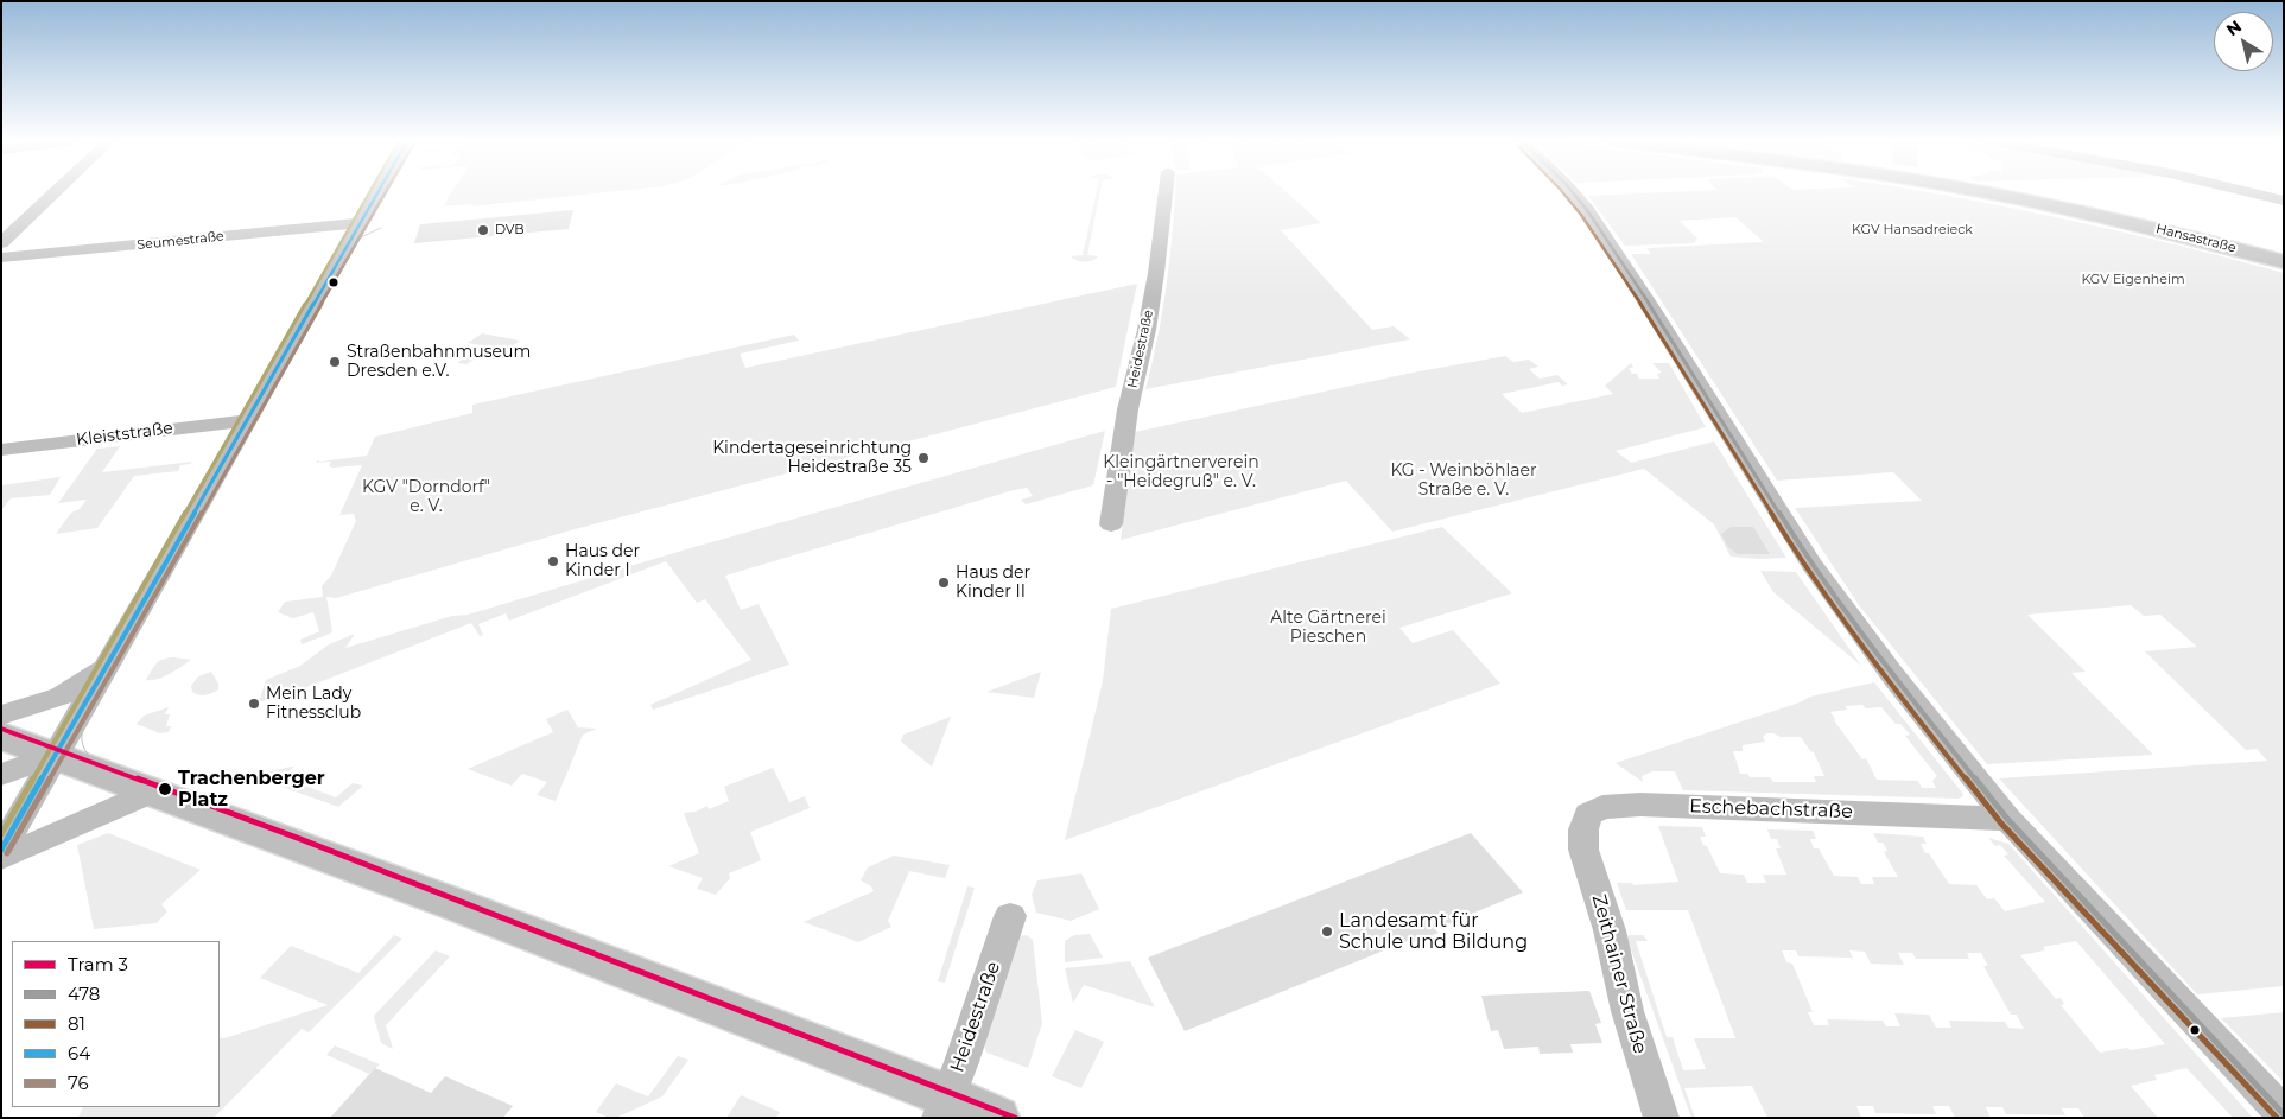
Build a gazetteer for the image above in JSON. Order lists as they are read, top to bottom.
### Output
{
  "streets": {
    "main road": ["Hansastraße"],
    "street": [
      "Seumestraße",
      "Heidestraße",
      "Kleiststraße",
      "Eschebachstraße",
      "Zeithainer Straße"
    ]
  },
  "crossings": [
    ["Eschebachstraße", "Zeithainer Straße"]
  ],
  "parks": [
    "KGV Hansadreieck",
    "KGV Eigenheim",
    "Kleingärtnerverein - \"Heidegruß\" e. V.",
    "KG - Weinböhlaer Straße e. V.",
    "KGV \"Dorndorf\" e. V.",
    "Alte Gärtnerei Pieschen"
  ],
  "places": [
    "DVB",
    "Straßenbahnmuseum Dresden e.V.",
    "Kindertageseinrichtung Heidestraße 35",
    "Haus der Kinder I",
    "Haus der Kinder II",
    "Mein Lady Fitnessclub",
    "Trachenberger Platz",
    "Landesamt für Schule und Bildung"
  ],
  "lines": [
    "transit line 478",
    "transit line 81",
    "transit line 64",
    "transit line 76",
    "tram line 3"
  ],
  "legend": [
    "Tram 3",
    "478",
    "81",
    "64",
    "76"
  ],
  "north": "top left"
}
